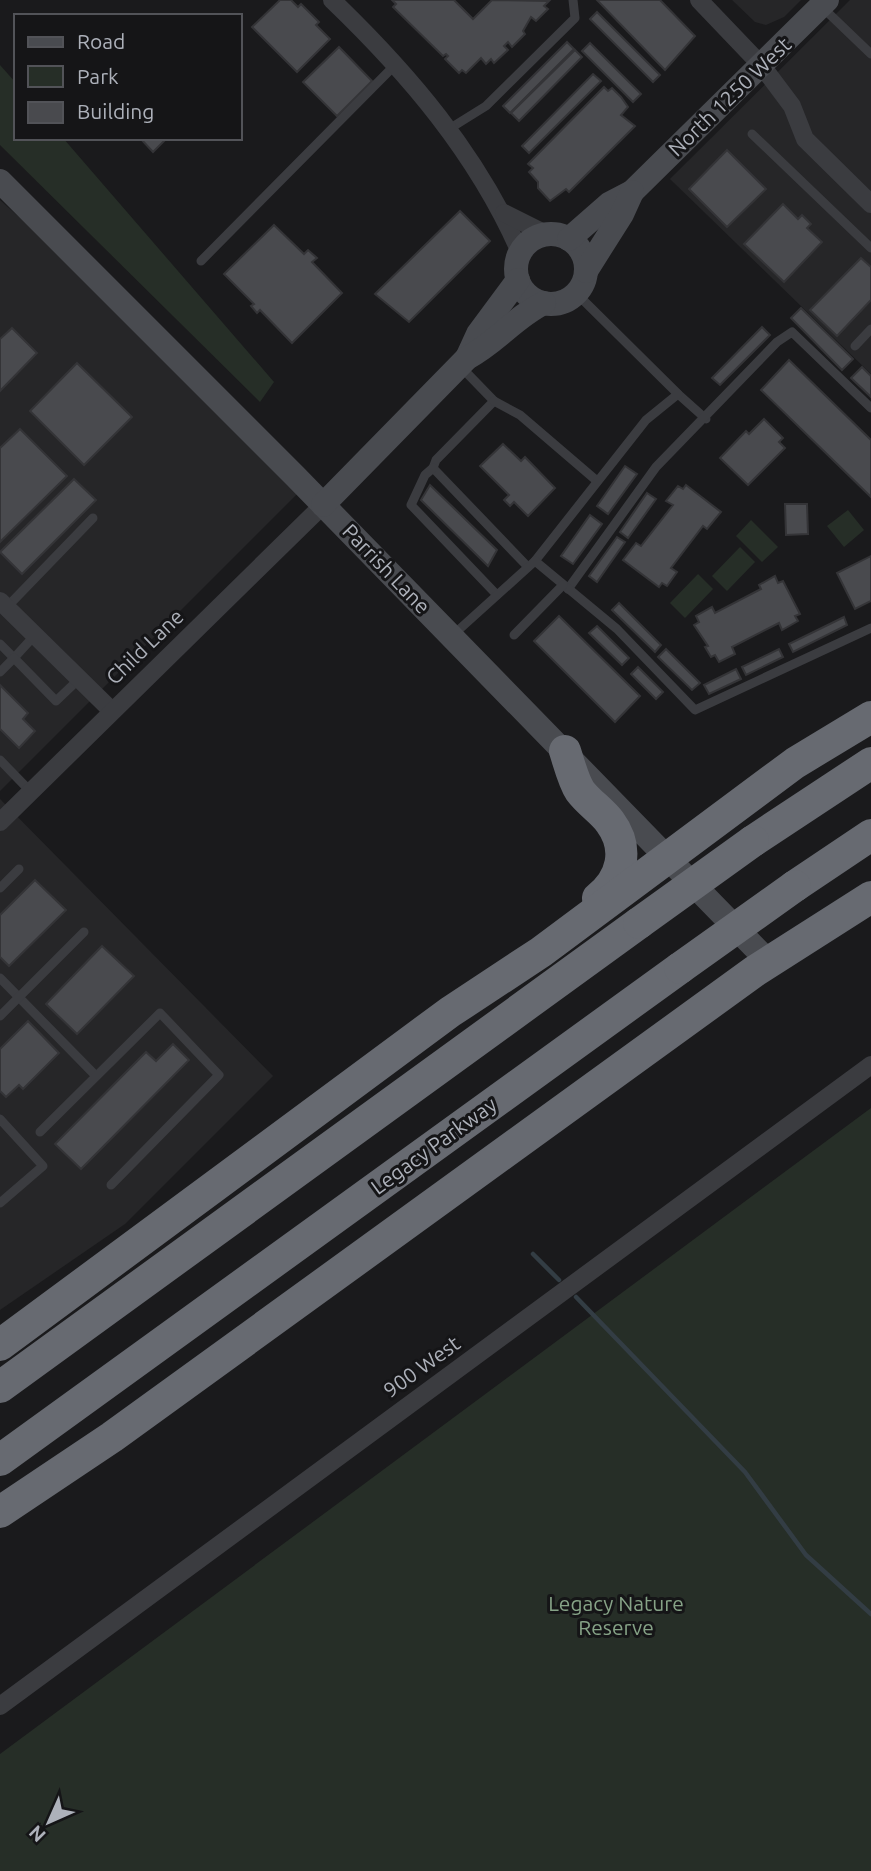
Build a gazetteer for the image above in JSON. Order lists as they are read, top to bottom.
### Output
{
  "streets": {
    "highway": ["Legacy Parkway"],
    "main road": ["North 1250 West", "Parrish Lane"],
    "street": ["Child Lane", "900 West"]
  },
  "crossings": [
    ["Parrish Lane", "Child Lane"]
  ],
  "parks": ["Legacy Nature Reserve"],
  "legend": ["Road", "Park", "Building"],
  "north": "bottom left"
}
